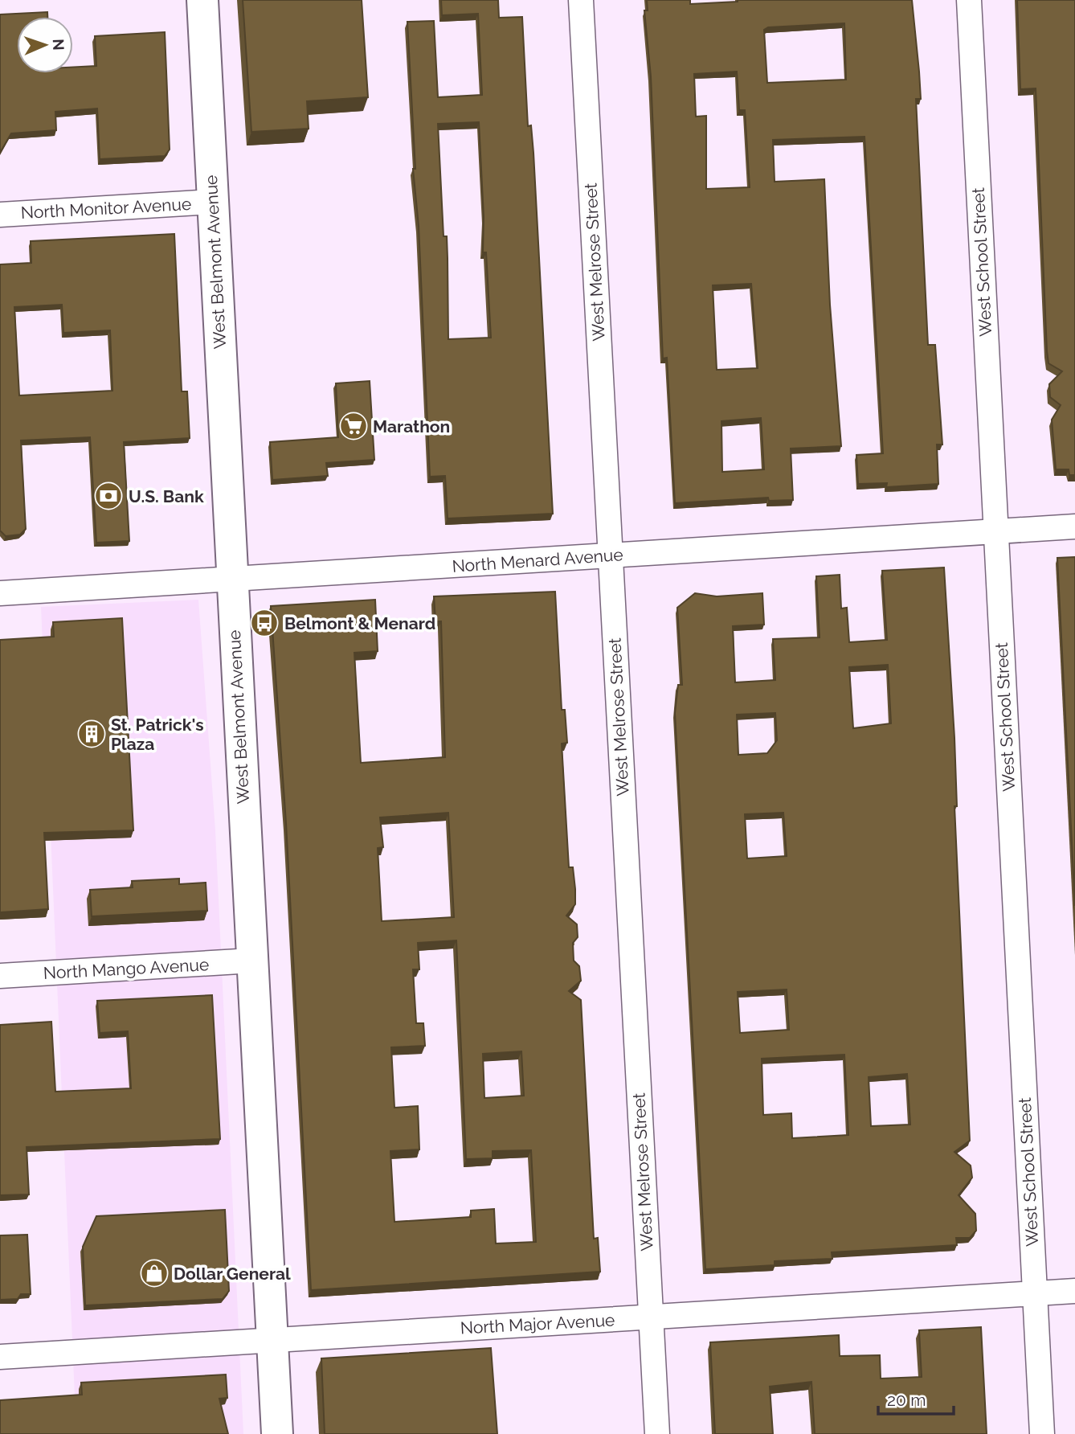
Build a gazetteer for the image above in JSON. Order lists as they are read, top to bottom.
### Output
{
  "streets": {
    "main road": ["West Belmont Avenue"],
    "street": [
      "North Monitor Avenue",
      "West Melrose Street",
      "West School Street",
      "North Menard Avenue",
      "North Mango Avenue",
      "North Major Avenue"
    ]
  },
  "crossings": [
    ["North Monitor Avenue", "West Belmont Avenue"],
    ["West Belmont Avenue", "North Menard Avenue"],
    ["West Belmont Avenue", "North Mango Avenue"],
    ["West Belmont Avenue", "North Major Avenue"],
    ["West Melrose Street", "North Menard Avenue"],
    ["West Melrose Street", "North Major Avenue"],
    ["West School Street", "North Menard Avenue"],
    ["West School Street", "North Major Avenue"]
  ],
  "places": {
    "supermarket": ["Marathon"],
    "bank": ["U.S. Bank"],
    "bus stop": ["Belmont & Menard"],
    "building": ["St. Patrick's Plaza"],
    "shop": ["Dollar General"]
  },
  "scale_bar": "20 m",
  "north": "right"
}
